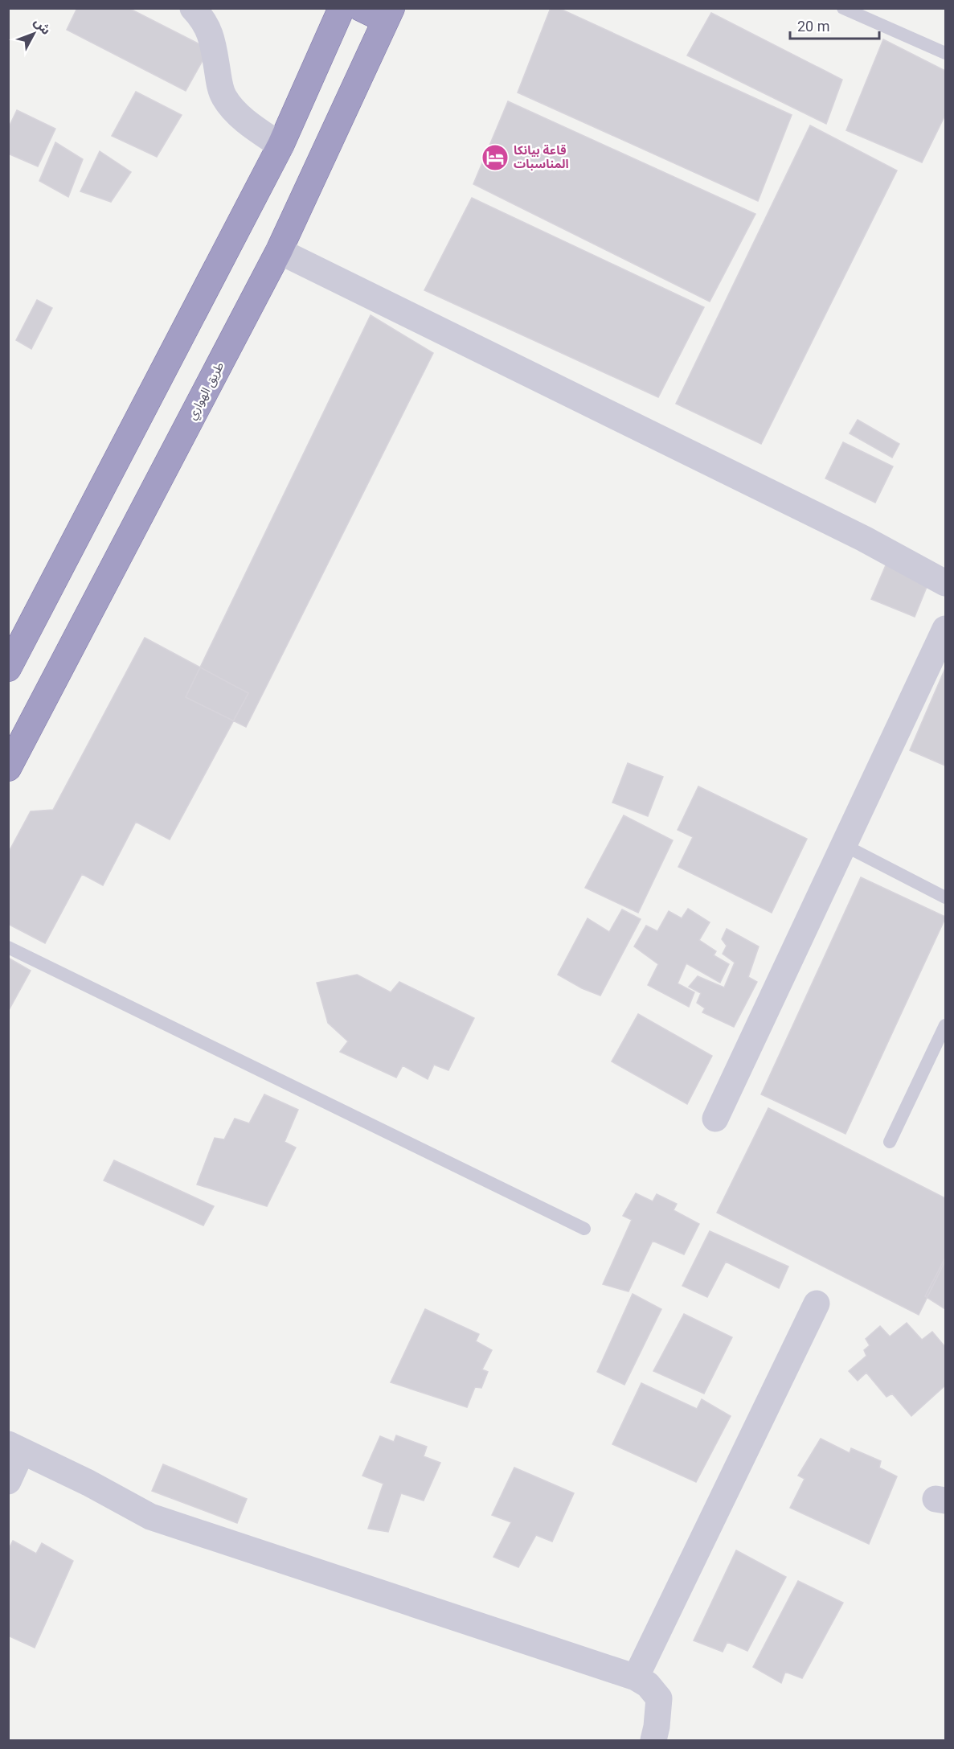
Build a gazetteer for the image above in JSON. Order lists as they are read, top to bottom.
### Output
{
  "streets": {
    "highway": ["طريق الهواري"]
  },
  "places": {
    "hotel": ["قاعة بيانكا المناسبات"]
  },
  "scale_bar": "20 m",
  "north": "top right"
}
